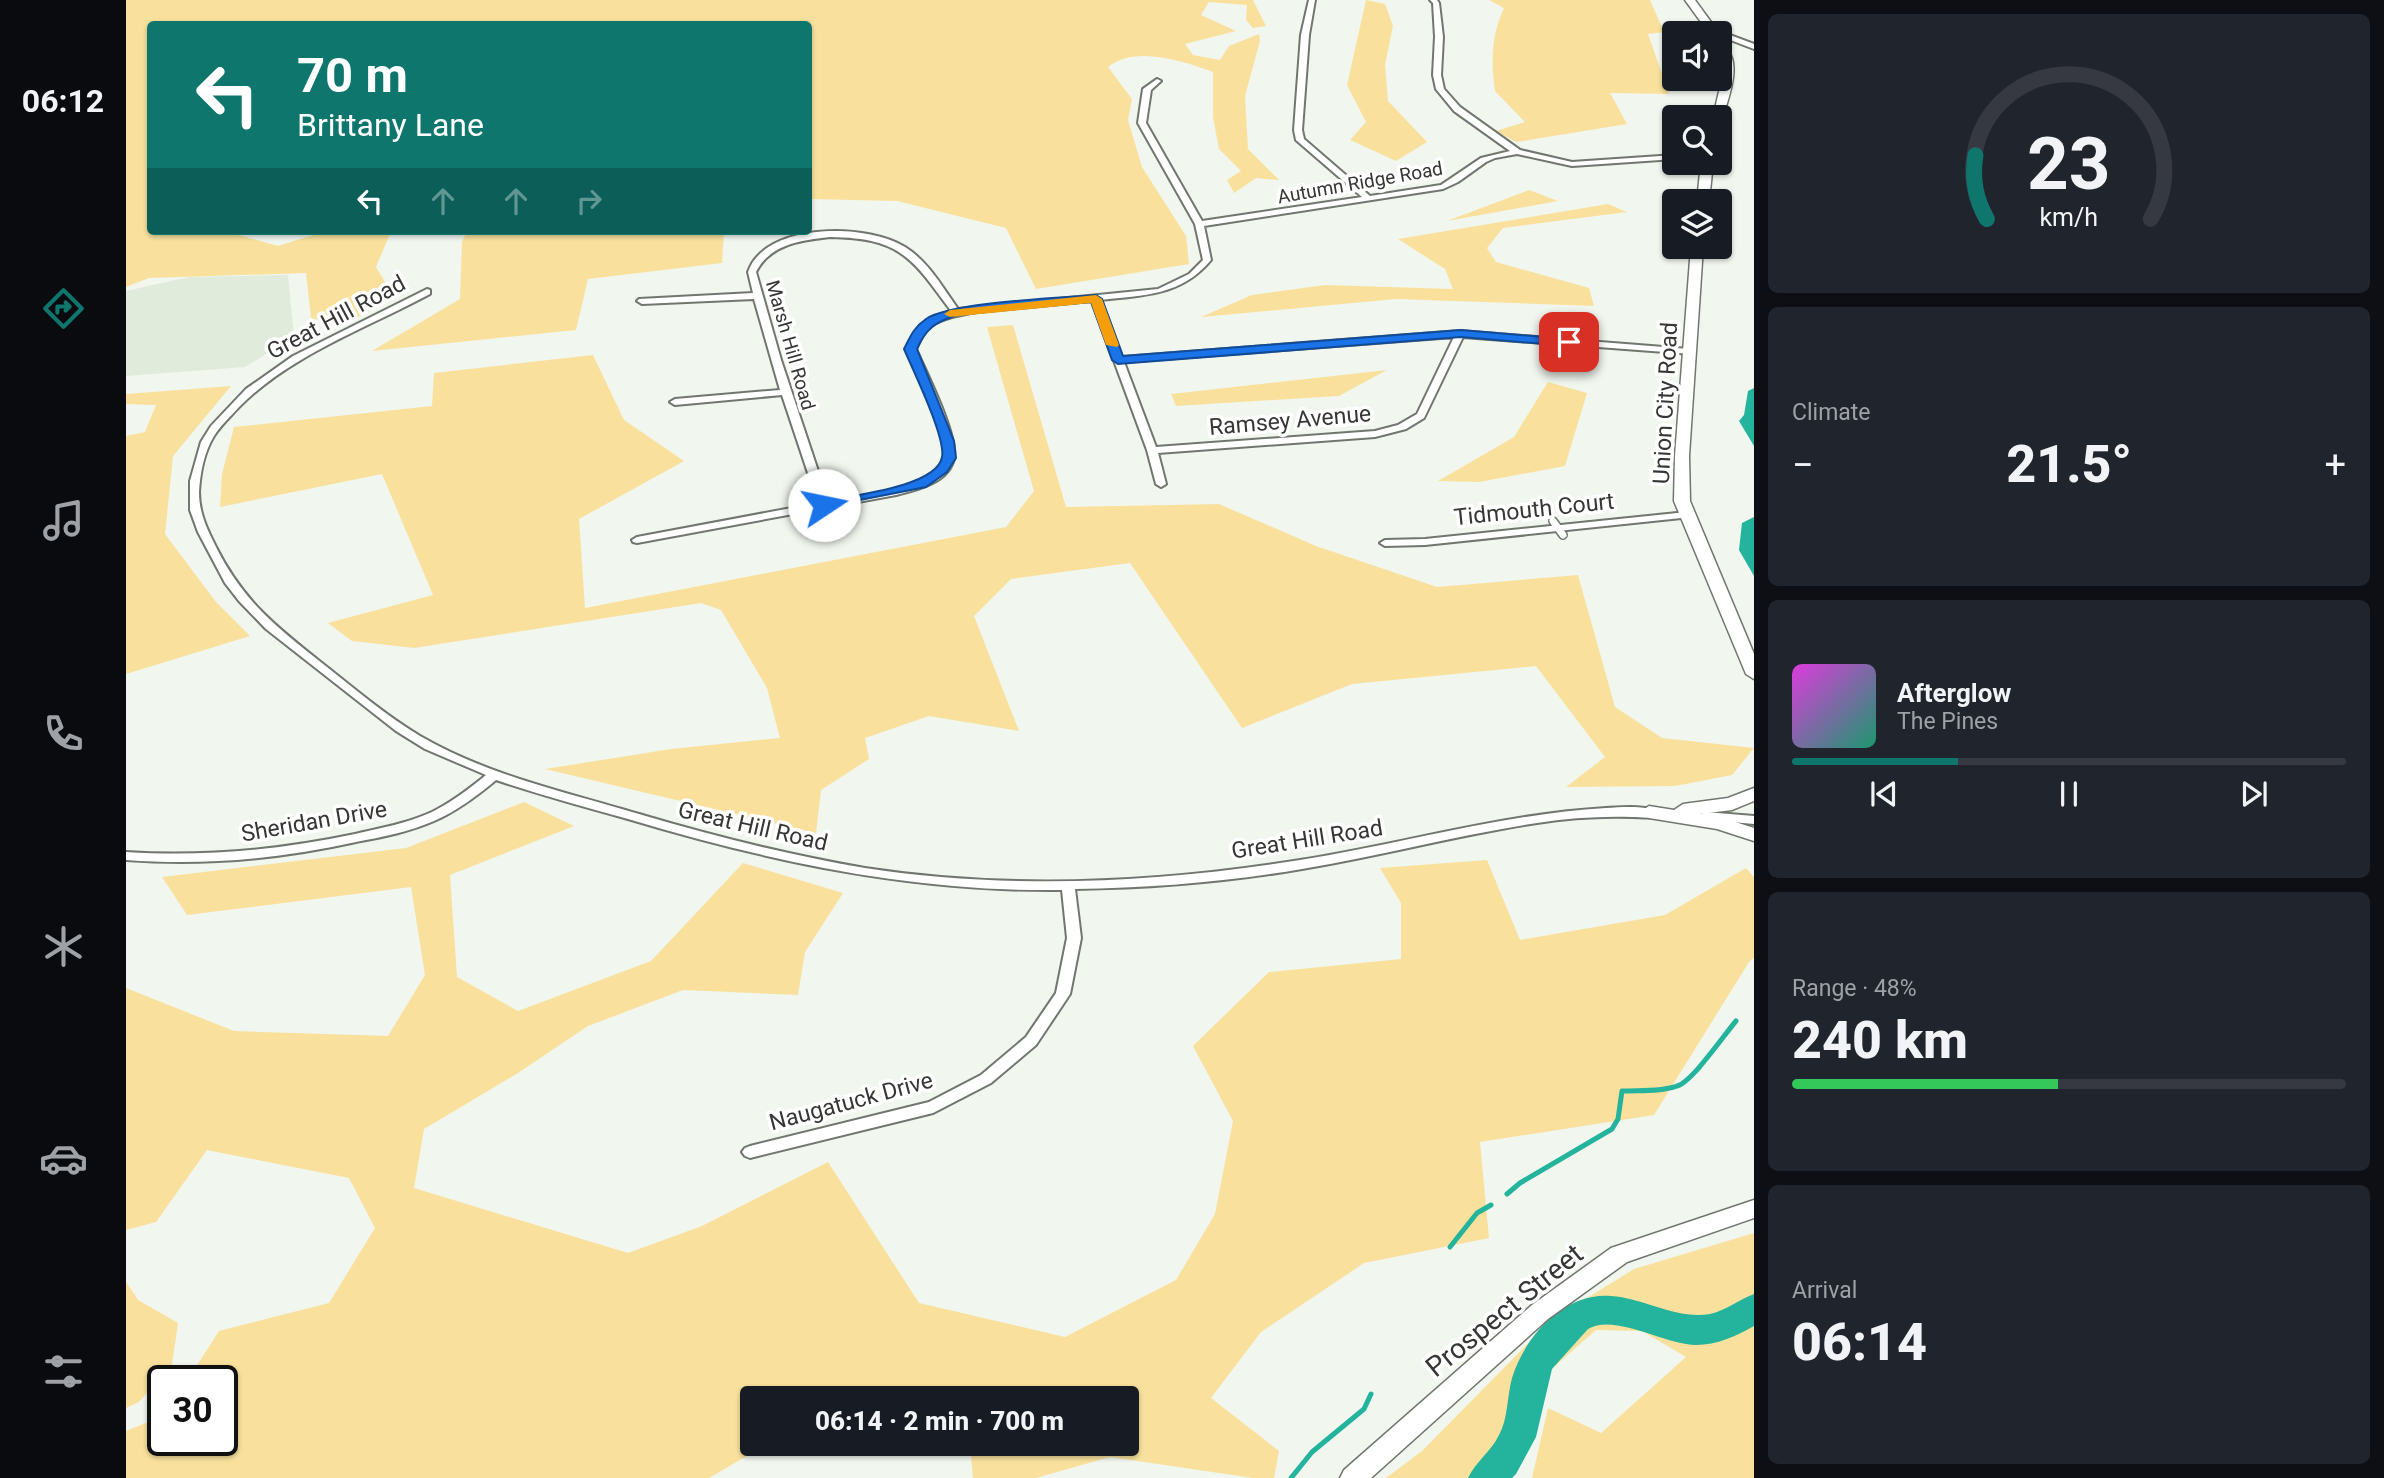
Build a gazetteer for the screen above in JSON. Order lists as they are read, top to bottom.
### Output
{
  "streets": {
    "main road": ["Union City Road", "Prospect Street"],
    "street": [
      "Autumn Ridge Road",
      "Great Hill Road",
      "Marsh Hill Road",
      "Ramsey Avenue",
      "Tidmouth Court",
      "Sheridan Drive",
      "Naugatuck Drive"
    ]
  },
  "crossings": [
    ["Great Hill Road", "Sheridan Drive"],
    ["Great Hill Road", "Naugatuck Drive"],
    ["Union City Road", "Tidmouth Court"]
  ],
  "page": {
    "tabs": "06:12",
    "turn": ["70 m", "Brittany Lane"],
    "tile": [
      "Climate",
      ["Range · 48%", "240 km"],
      ["Arrival", "06:14"]
    ],
    "heat": ["−", "21.5°", "+"],
    "song": ["Afterglow", "The Pines"],
    "limit": "30",
    "trip": "06:14 · 2 min · 700 m",
    "gauge": ["23", "km/h"]
  }
}
